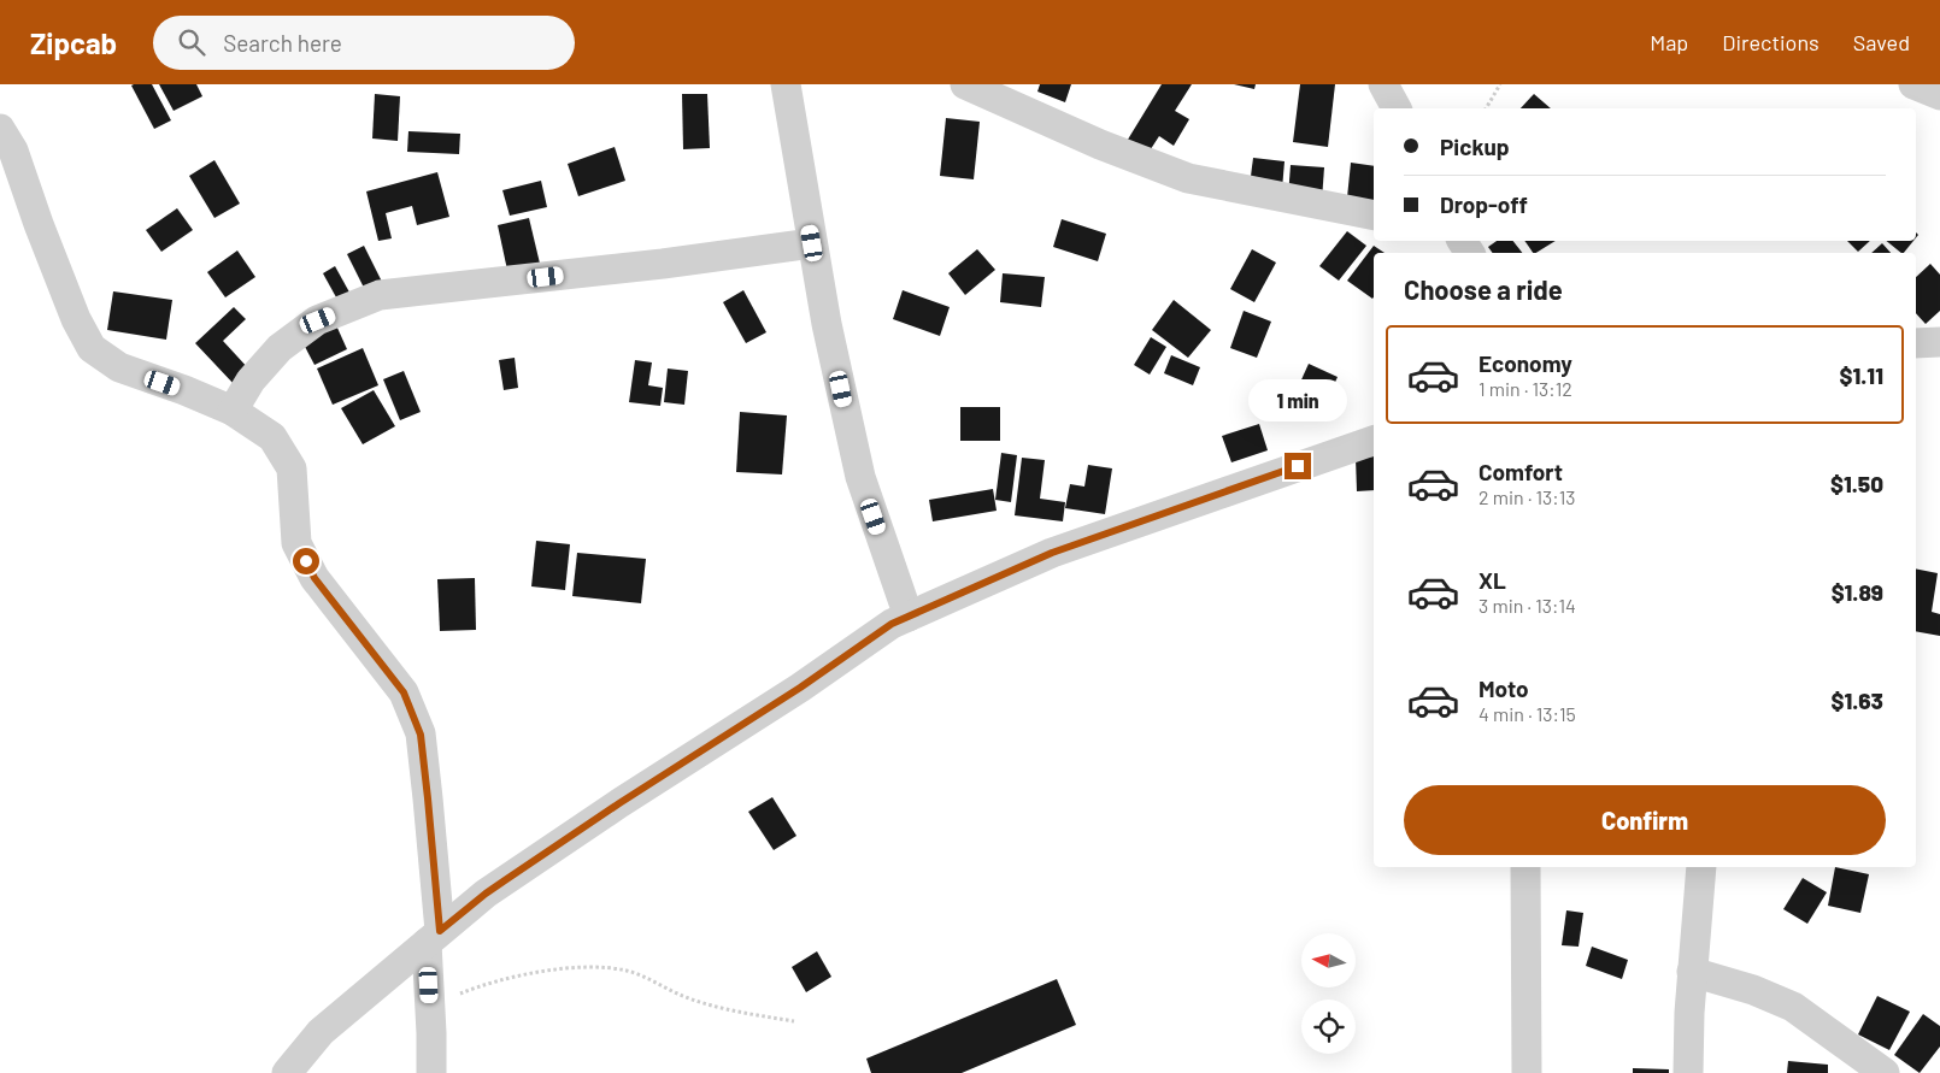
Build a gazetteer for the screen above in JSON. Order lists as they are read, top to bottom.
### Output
{
  "north": "left",
  "page": {
    "header": "Zipcab",
    "search": "Search here",
    "nav": ["Map", "Directions", "Saved"],
    "banner": ["Pickup", "Drop-off"],
    "heading": "Choose a ride",
    "list": [
      {
        "name": "Economy",
        "note": "1 min · 13:12",
        "value": "$1.11"
      },
      {
        "name": "Comfort",
        "note": "2 min · 13:13",
        "value": "$1.50"
      },
      {
        "name": "XL",
        "note": "3 min · 13:14",
        "value": "$1.89"
      },
      {
        "name": "Moto",
        "note": "4 min · 13:15",
        "value": "$1.63"
      }
    ],
    "bubble": "1 min",
    "buttons": "Confirm"
  }
}
